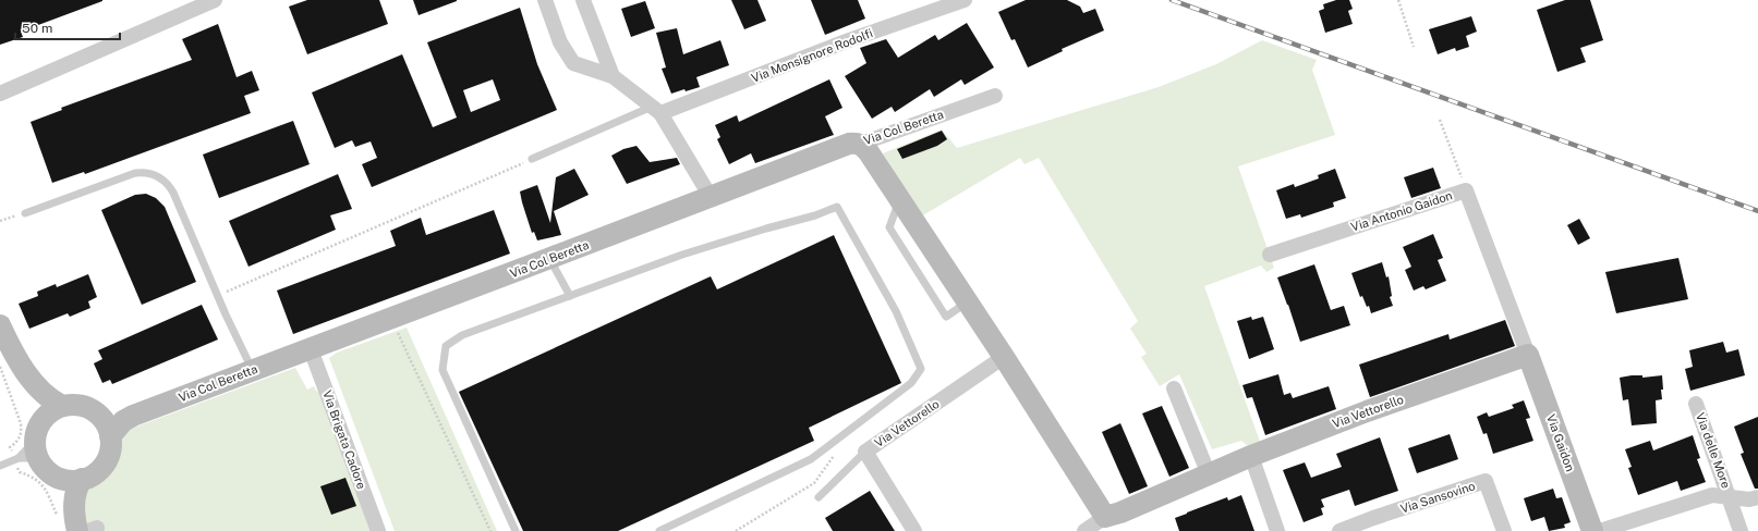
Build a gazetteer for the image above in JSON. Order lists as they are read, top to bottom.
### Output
{
  "streets": {
    "street": [
      "Via Monsignore Rodolfi",
      "Via Col Beretta",
      "Via Antonio Gaidon",
      "Via Vettorello",
      "Via Brigata Cadore",
      "Via Gaidon",
      "Via delle More",
      "Via Sansovino"
    ]
  },
  "crossings": [
    ["Via Col Beretta", "Via Brigata Cadore"],
    ["Via Antonio Gaidon", "Via Vettorello"],
    ["Via Antonio Gaidon", "Via Gaidon"],
    ["Via Vettorello", "Via Gaidon"]
  ],
  "scale_bar": "50 m"
}
